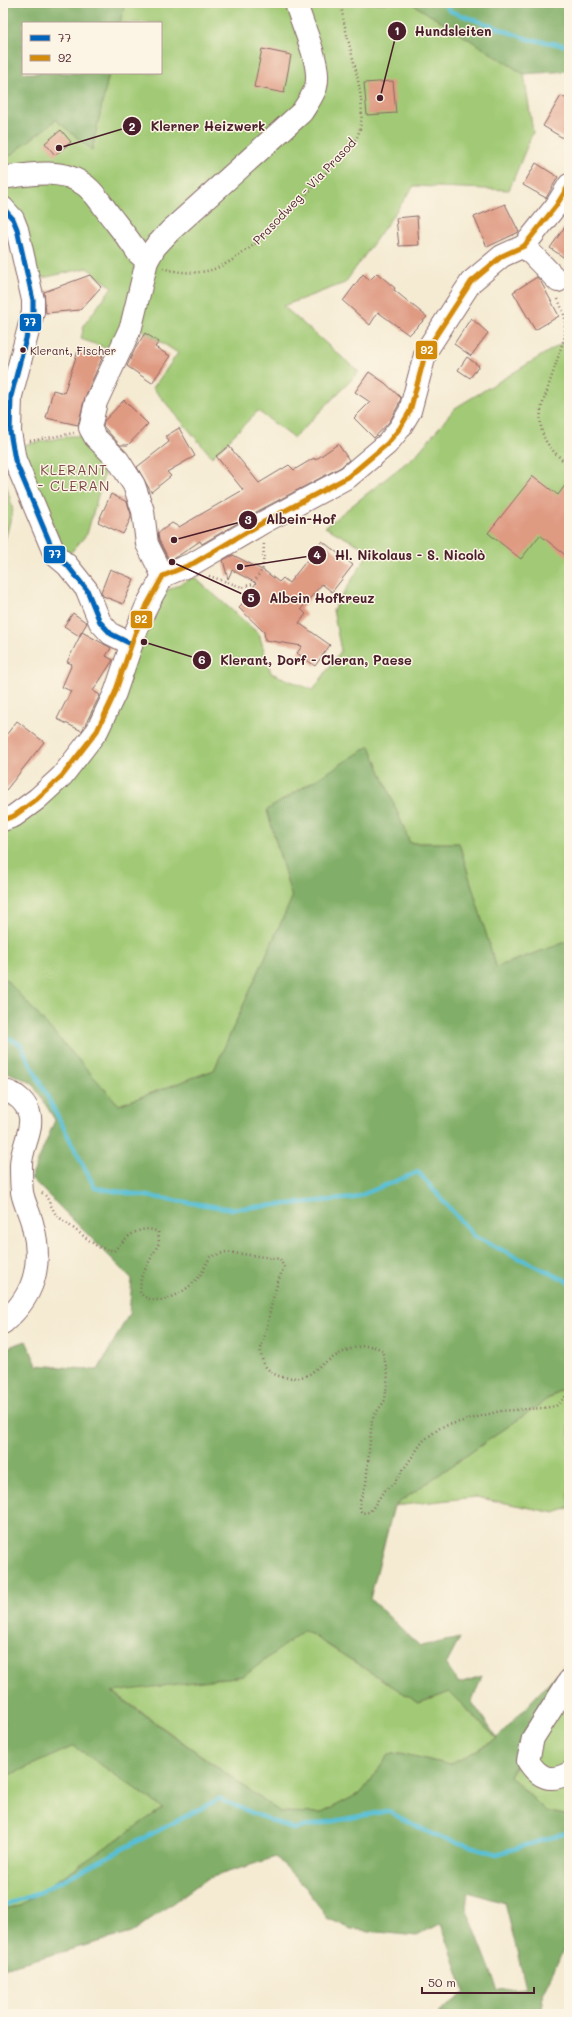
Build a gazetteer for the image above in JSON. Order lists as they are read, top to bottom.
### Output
{
  "streets": {
    "path": ["Prasodweg - Via Prasod"]
  },
  "districts": ["KLERANT - CLERAN"],
  "places": [
    "Hundsleiten",
    "Klerner Heizwerk",
    "Klerant, Fischer",
    "Albein-Hof",
    "Albein Hofkreuz",
    "Hl. Nikolaus - S. Nicolò",
    "Klerant, Dorf - Cleran, Paese"
  ],
  "lines": ["transit line 92", "transit line 77"],
  "legend": ["77", "92"],
  "scale_bar": "50 m"
}
